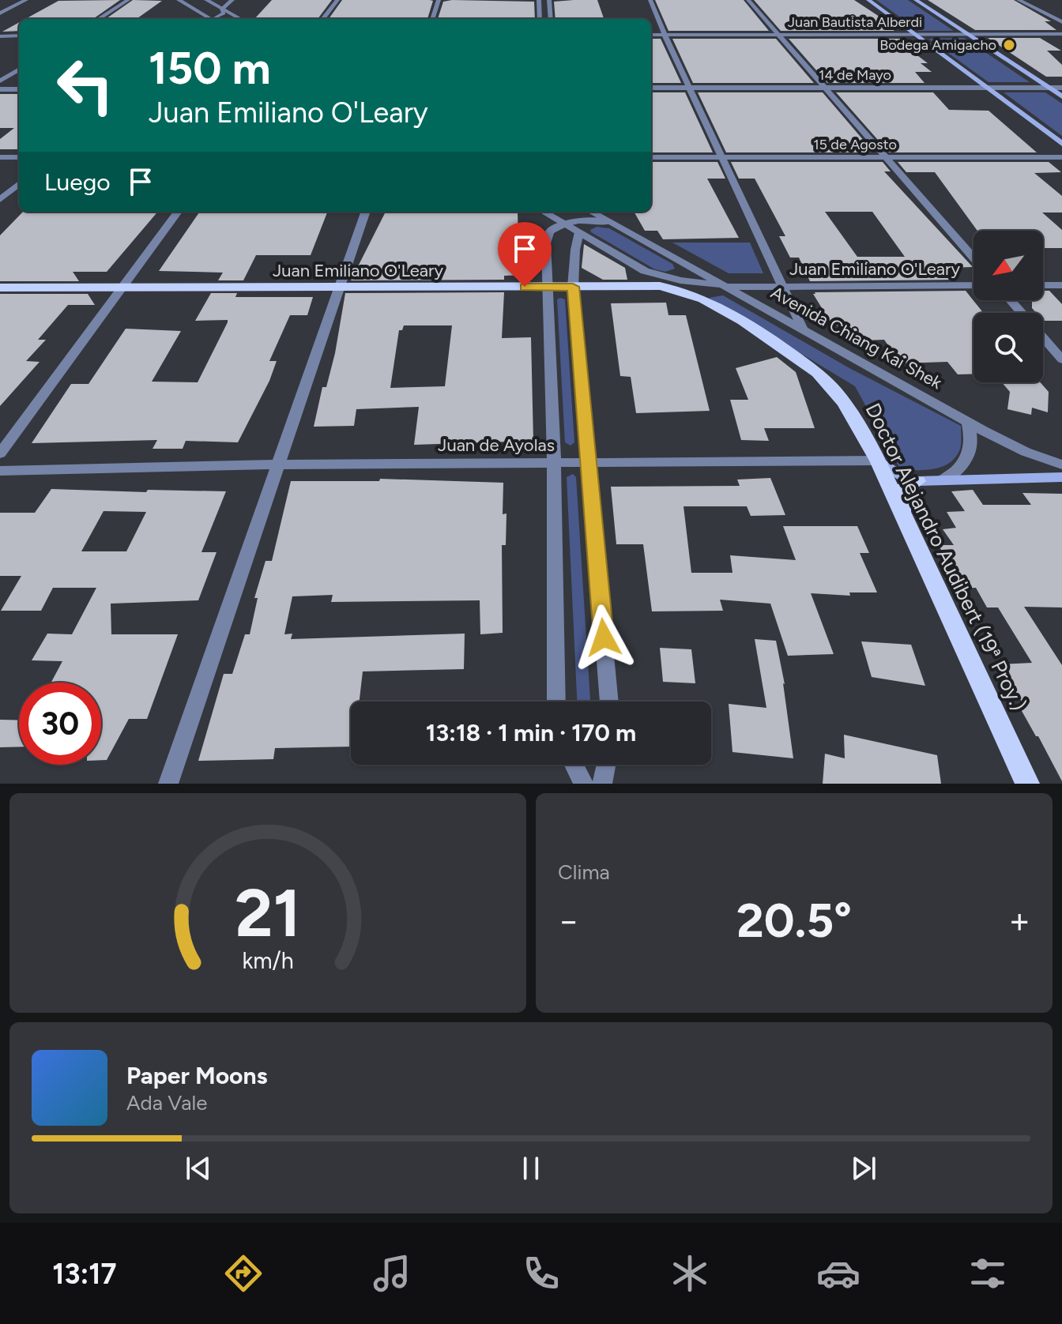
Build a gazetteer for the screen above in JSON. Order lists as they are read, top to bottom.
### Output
{
  "streets": {
    "main road": ["Juan Emiliano O'Leary", "Doctor Alejandro Audibert (19ª Proy.)"],
    "street": [
      "Juan Bautista Alberdi",
      "14 de Mayo",
      "15 de Agosto",
      "Avenida Chiang Kai Shek",
      "Juan de Ayolas"
    ]
  },
  "crossings": [
    ["Juan Emiliano O'Leary", "Avenida Chiang Kai Shek"],
    ["Juan Emiliano O'Leary", "Doctor Alejandro Audibert (19ª Proy.)"],
    ["Juan de Ayolas", "Doctor Alejandro Audibert (19ª Proy.)"]
  ],
  "places": ["Bodega Amigacho"],
  "north": "bottom left",
  "page": {
    "turn": ["150 m", "Juan Emiliano O'Leary"],
    "then": "Luego",
    "limit": "30",
    "trip": "13:18 · 1 min · 170 m",
    "tile": "Clima",
    "heat": ["−", "20.5°", "+"],
    "song": ["Paper Moons", "Ada Vale"],
    "tabs": "13:17",
    "gauge": ["21", "km/h"]
  }
}
